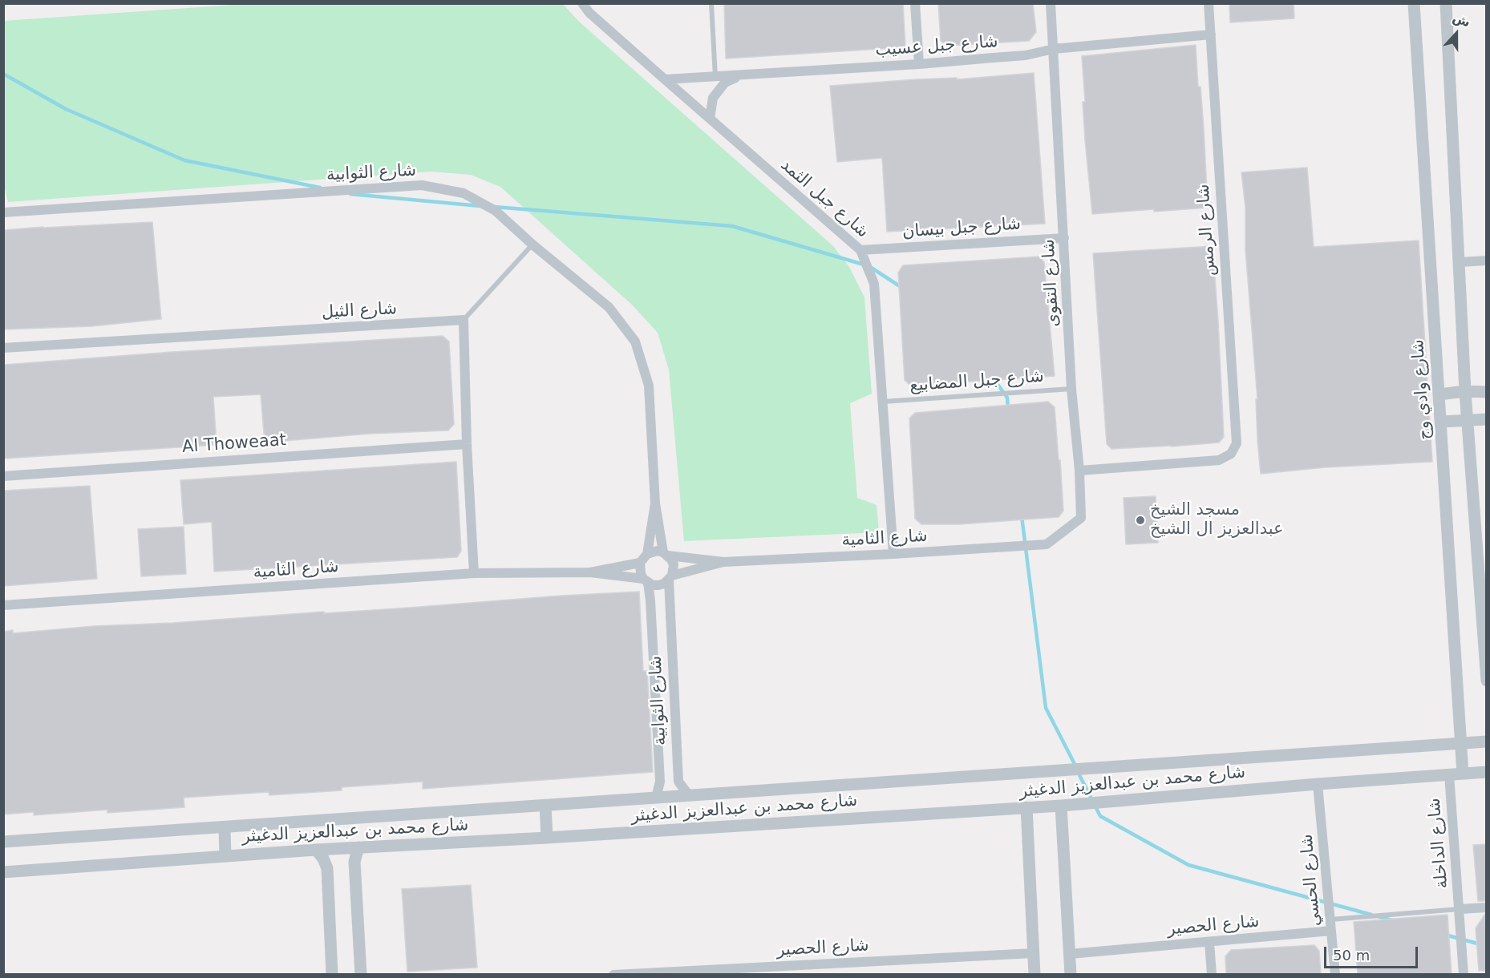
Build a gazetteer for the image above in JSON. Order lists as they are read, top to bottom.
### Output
{
  "streets": {
    "street": [
      "شارع جبل عسيب",
      "شارع الثوابية",
      "شارع جبل الثمد",
      "شارع جبل بيسان",
      "شارع الرمس",
      "شارع التقوى",
      "شارع الثيل",
      "شارع وادي وج",
      "Al Thoweaat",
      "شارع الثامية",
      "شارع محمد بن عبدالعزيز الدغيثر",
      "شارع الداخلة",
      "شارع الحسي",
      "شارع الحصير"
    ],
    "lane": ["شارع جبل المضابيع"]
  },
  "crossings": [
    ["شارع جبل عسيب", "شارع جبل الثمد"],
    ["شارع جبل عسيب", "شارع الرمس"],
    ["شارع جبل عسيب", "شارع التقوى"],
    ["شارع الثوابية", "شارع محمد بن عبدالعزيز الدغيثر"],
    ["شارع جبل الثمد", "شارع جبل بيسان"],
    ["شارع جبل الثمد", "شارع جبل المضابيع"],
    ["شارع جبل الثمد", "شارع الثامية"],
    ["شارع جبل بيسان", "شارع التقوى"],
    ["شارع الرمس", "شارع التقوى"],
    ["شارع التقوى", "شارع جبل المضابيع"],
    ["شارع التقوى", "شارع الثامية"],
    ["شارع وادي وج", "شارع محمد بن عبدالعزيز الدغيثر"],
    ["شارع محمد بن عبدالعزيز الدغيثر", "شارع الداخلة"],
    ["شارع محمد بن عبدالعزيز الدغيثر", "شارع الحسي"],
    ["شارع الداخلة", "شارع الحسي"],
    ["شارع الحسي", "شارع الحصير"]
  ],
  "places": ["مسجد الشيخ عبدالعزيز ال الشيخ"],
  "scale_bar": "50 m",
  "north": "top"
}
